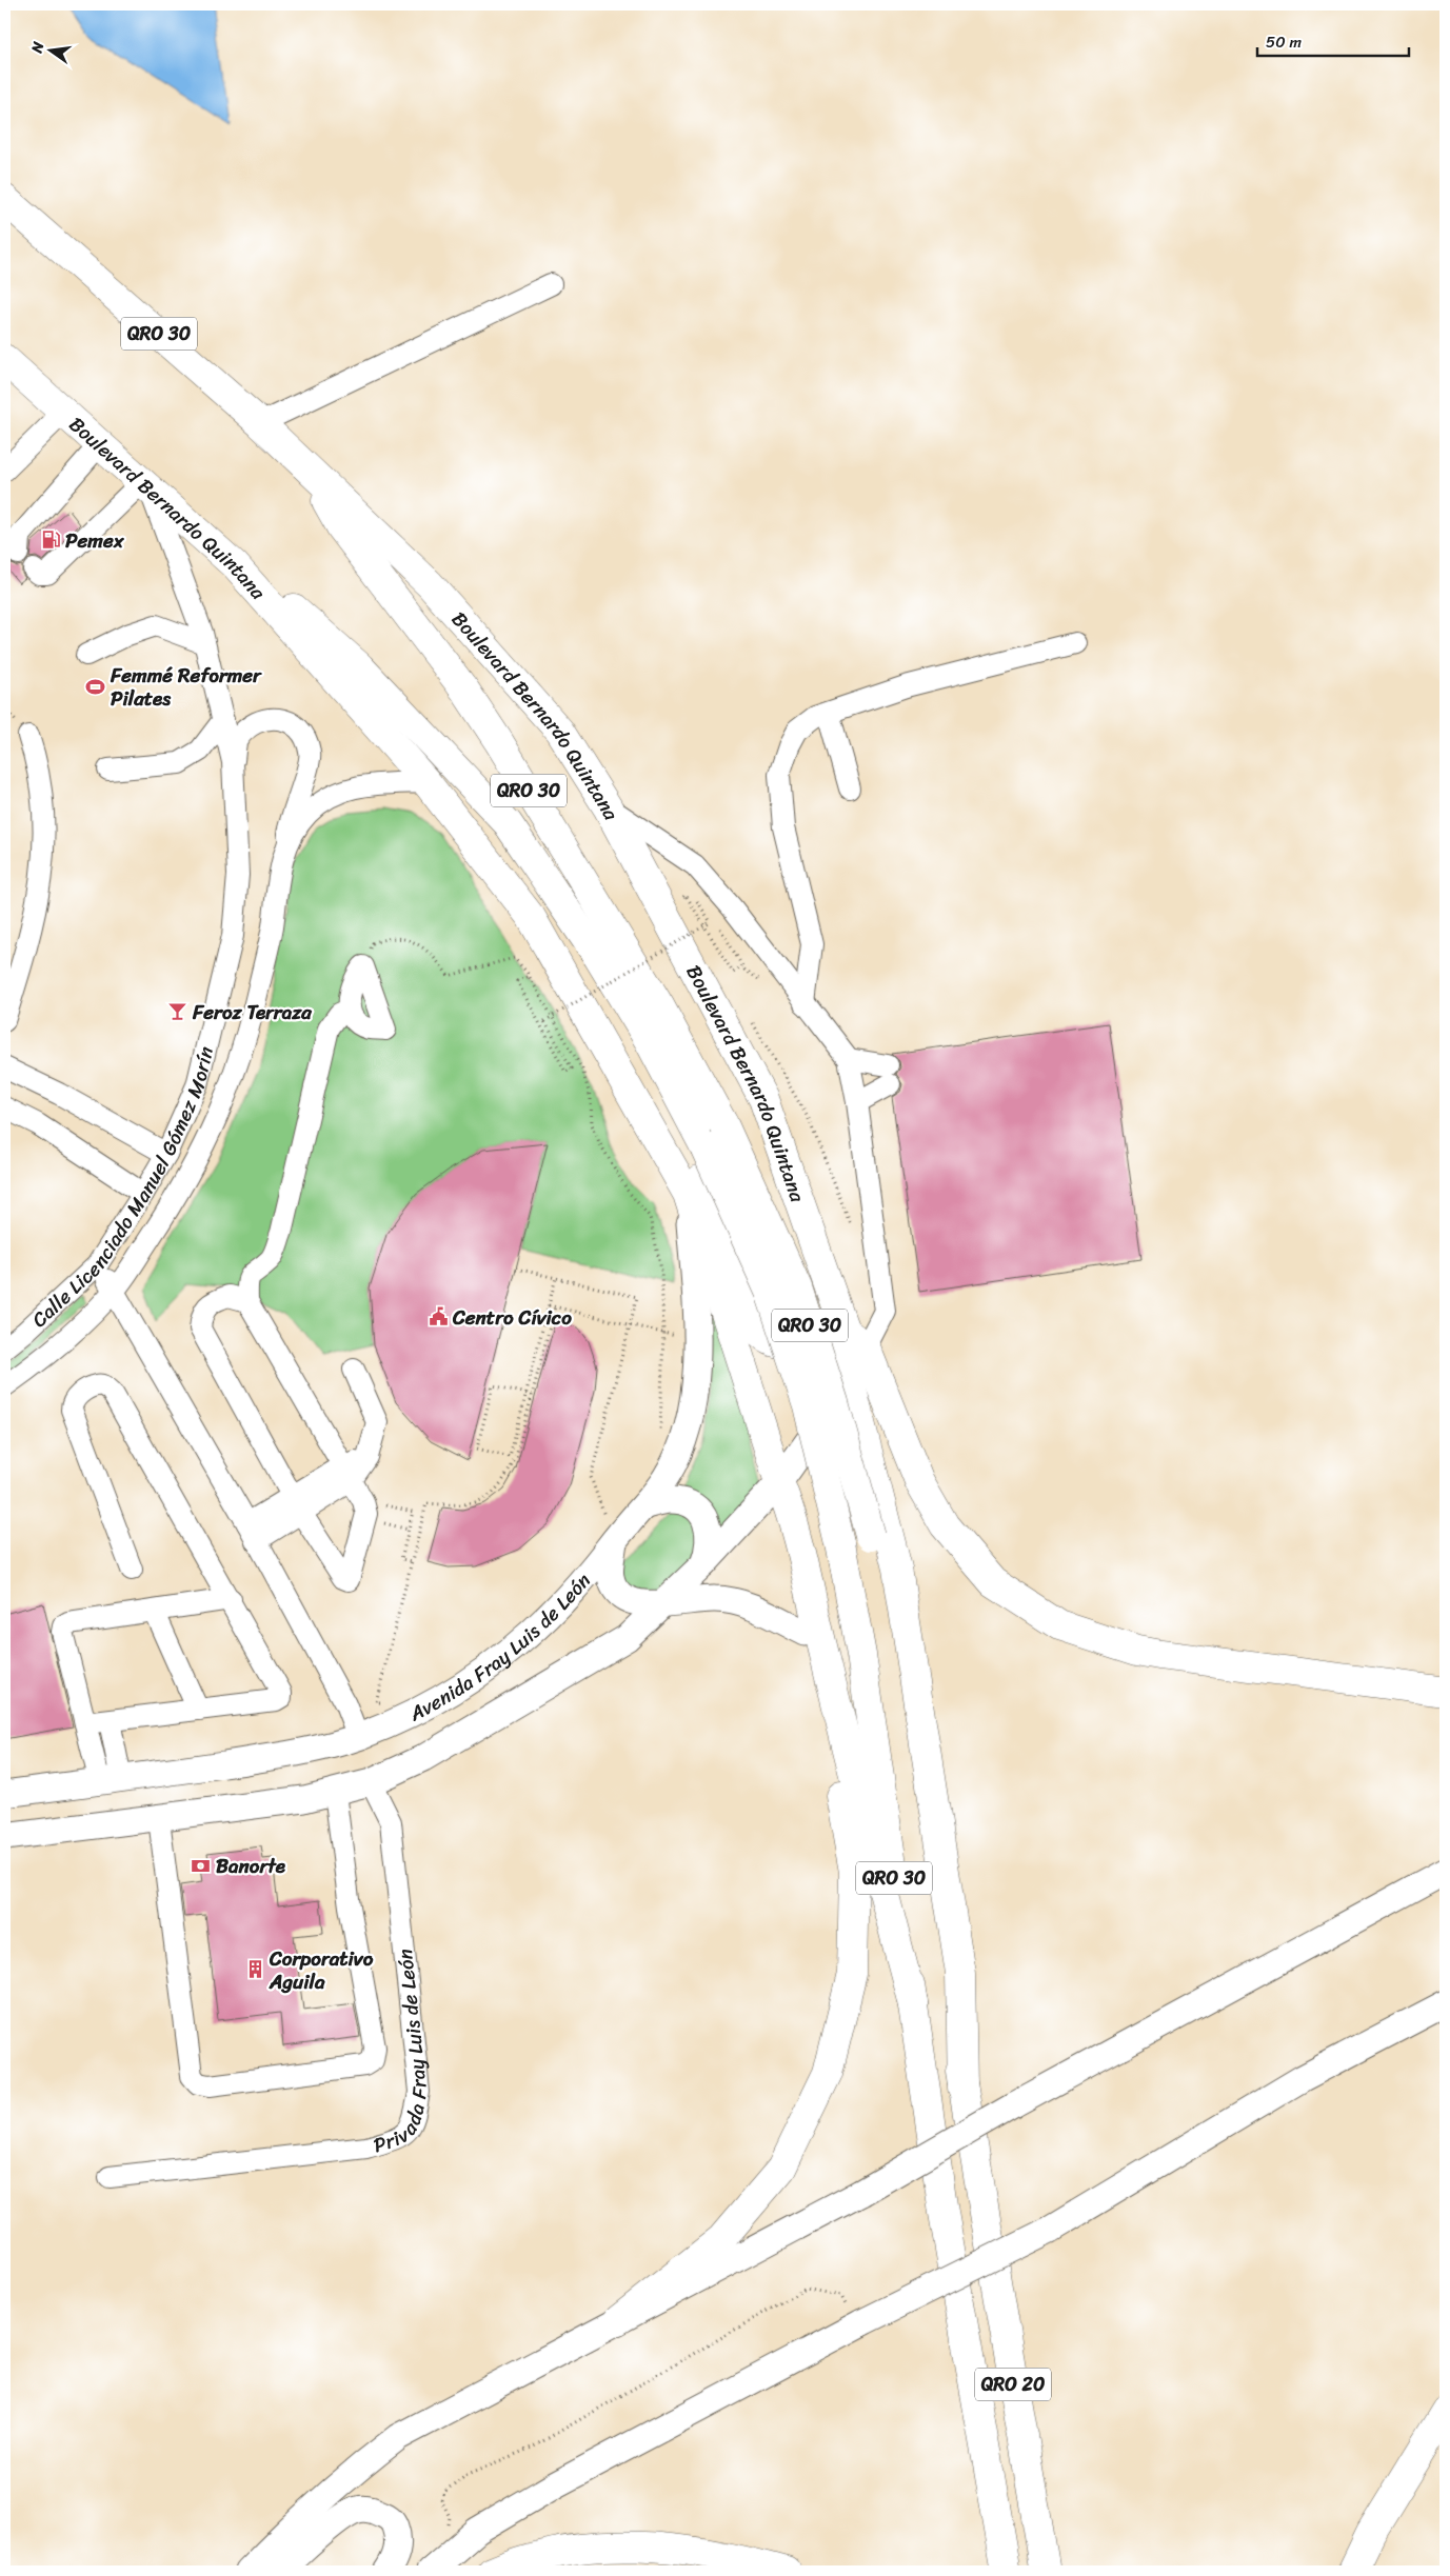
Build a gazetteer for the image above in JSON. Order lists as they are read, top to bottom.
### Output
{
  "streets": {
    "highway": ["QRO 30", "Boulevard Bernardo Quintana", "QRO 20"],
    "main road": ["Avenida Fray Luis de León"],
    "street": ["Calle Licenciado Manuel Gómez Morín", "Privada Fray Luis de León"]
  },
  "crossings": [
    ["QRO 30", "Boulevard Bernardo Quintana"],
    ["QRO 30", "QRO 20"],
    ["Boulevard Bernardo Quintana", "Calle Licenciado Manuel Gómez Morín"],
    ["Boulevard Bernardo Quintana", "Avenida Fray Luis de León"]
  ],
  "places": {
    "fuel station": ["Pemex"],
    "sports": ["Femmé Reformer Pilates"],
    "bar": ["Feroz Terraza"],
    "public building": ["Centro Cívico"],
    "bank": ["Banorte"],
    "building": ["Corporativo Aguila"]
  },
  "scale_bar": "50 m",
  "north": "left"
}
